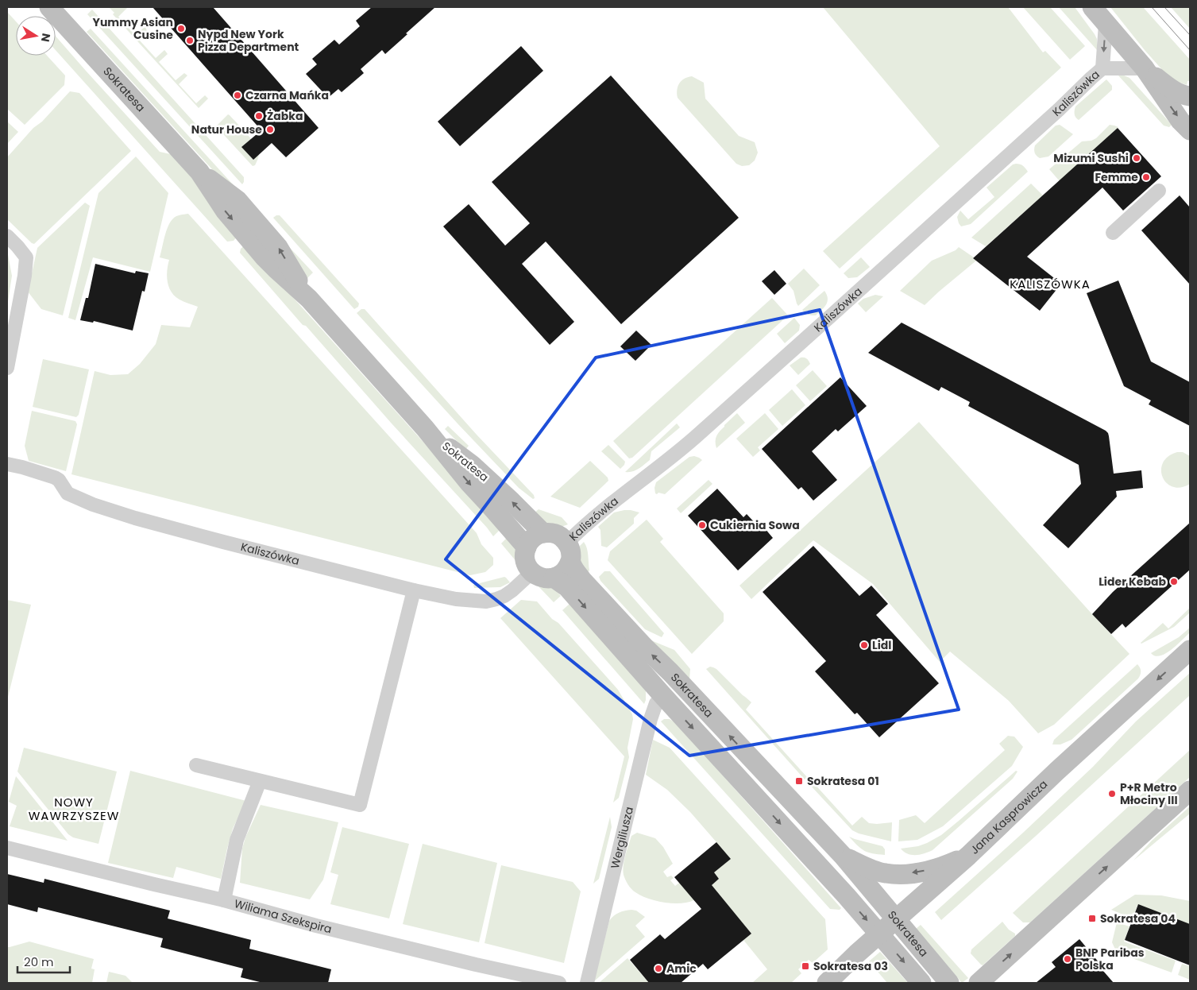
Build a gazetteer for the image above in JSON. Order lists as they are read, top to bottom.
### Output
{
  "streets": {
    "street": [
      "Sokratesa",
      "Kaliszówka",
      "Jana Kasprowicza",
      "Wergiliusza",
      "Wiliama Szekspira"
    ]
  },
  "crossings": [
    ["Sokratesa", "Kaliszówka"],
    ["Sokratesa", "Jana Kasprowicza"],
    ["Sokratesa", "Wergiliusza"]
  ],
  "districts": ["KALISZÓWKA", "NOWY WAWRZYSZEW"],
  "places": {
    "other": [
      "Yummy Asian Cusine",
      "Nypd New York Pizza Department",
      "Czarna Mańka",
      "Żabka",
      "Natur House",
      "Mizumi Sushi",
      "Femme",
      "Cukiernia Sowa",
      "Lider Kebab",
      "Lidl",
      "P+R Metro Młociny III",
      "BNP Paribas Polska",
      "Amic"
    ],
    "transit": ["Sokratesa 01", "Sokratesa 04", "Sokratesa 03"]
  },
  "scale_bar": "20 m",
  "north": "right"
}
